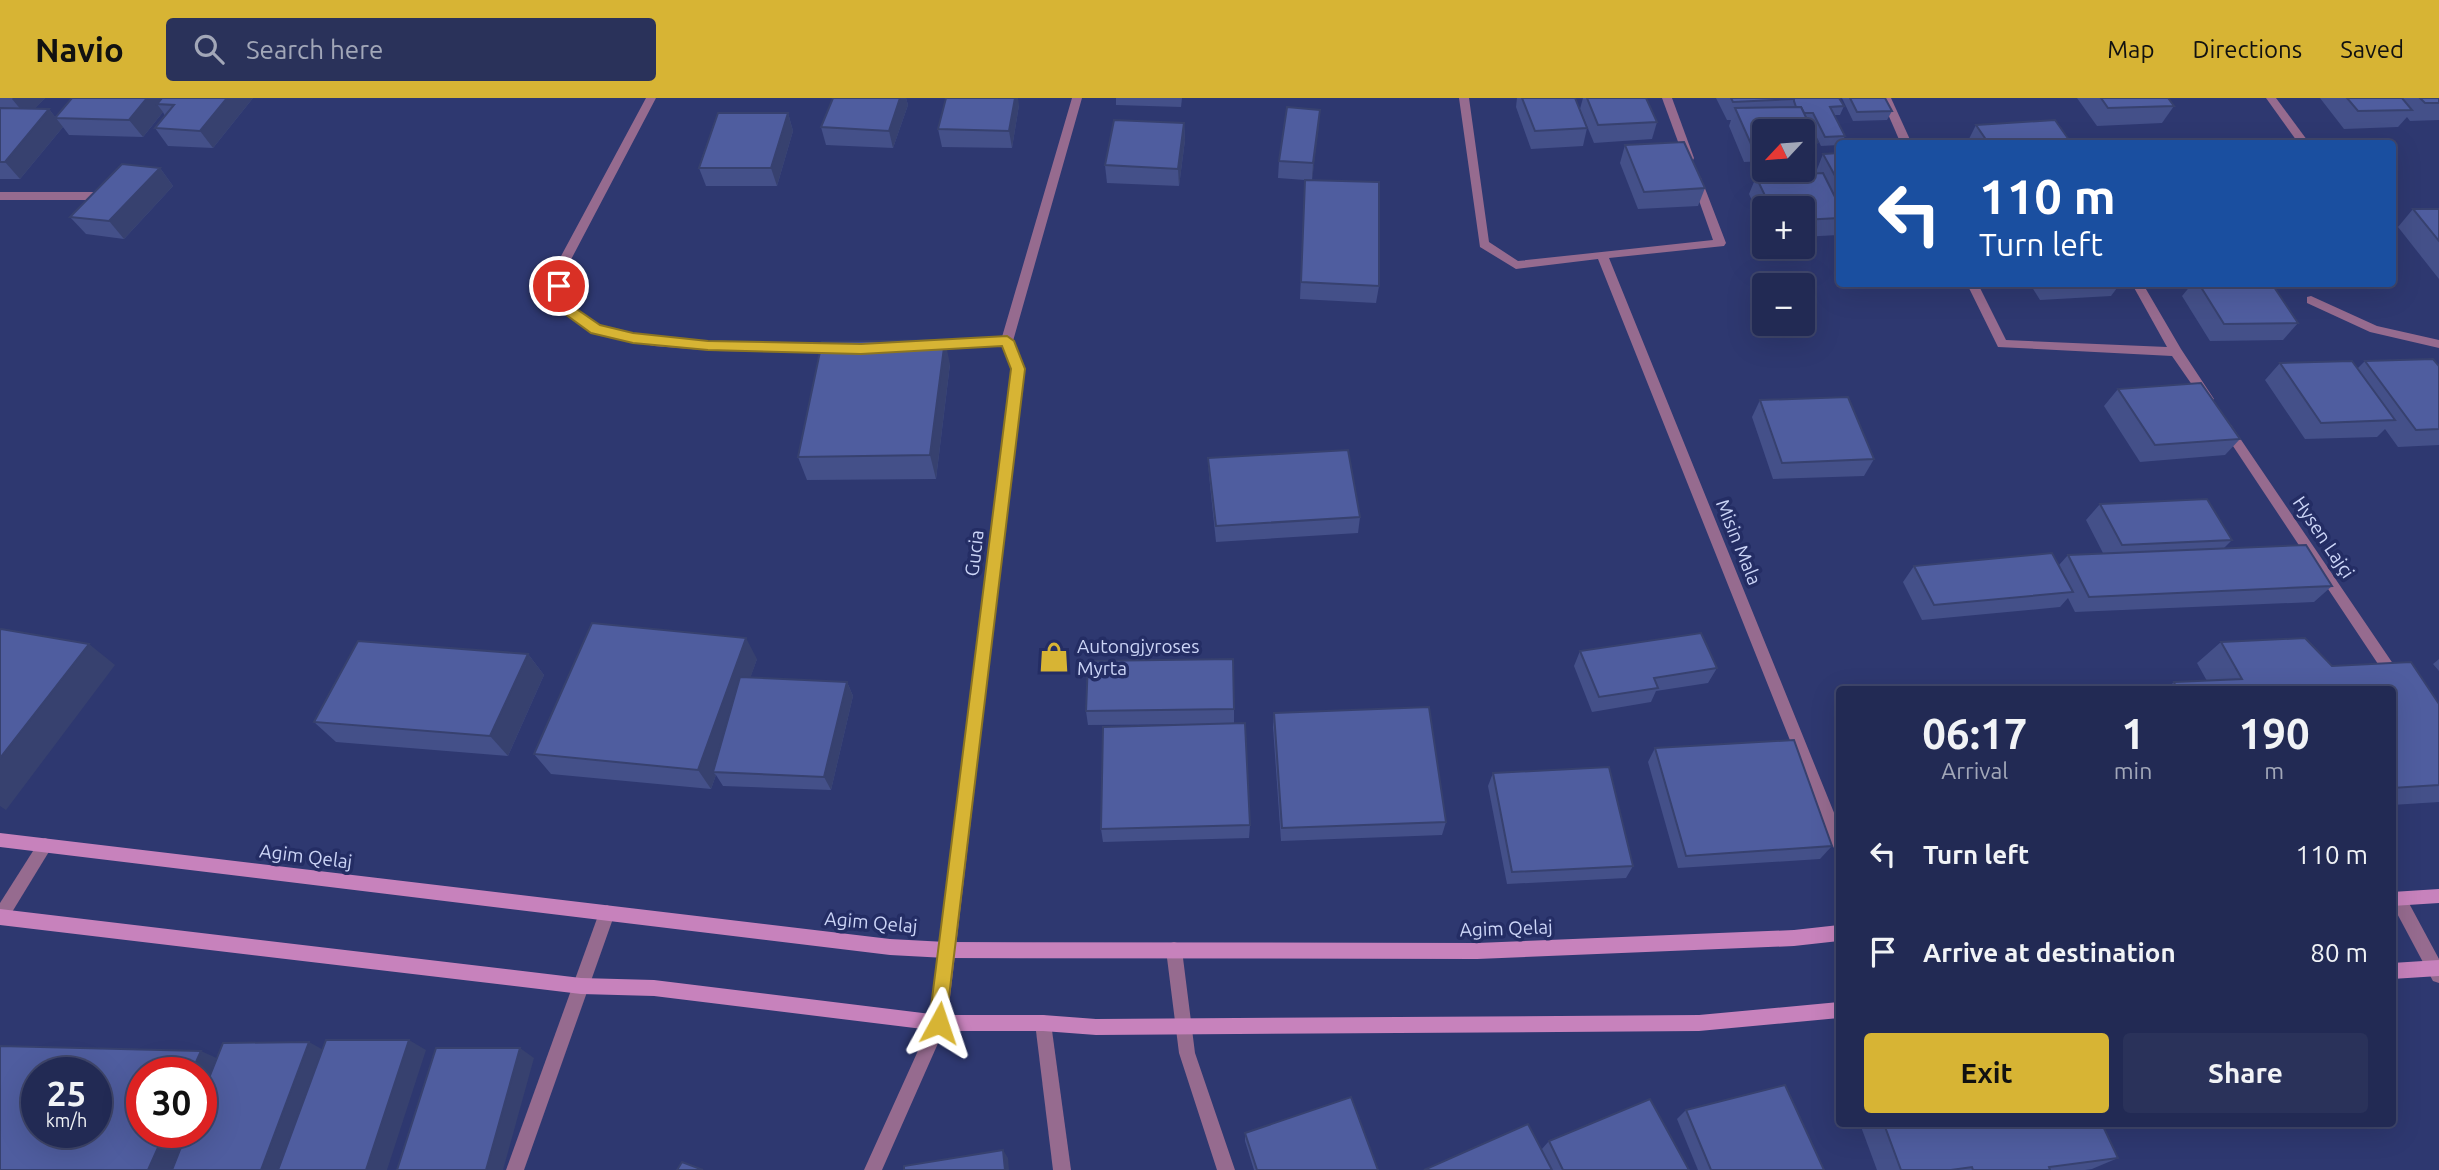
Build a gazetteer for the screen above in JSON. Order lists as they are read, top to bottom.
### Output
{
  "streets": {
    "main road": ["Agim Qelaj"],
    "street": ["Hysen Lajçi", "Misin Mala", "Gucia"]
  },
  "crossings": [
    ["Gucia", "Agim Qelaj"]
  ],
  "places": {
    "shop": ["Autongjyroses Myrta"]
  },
  "north": "bottom left",
  "page": {
    "header": "Navio",
    "search": "Search here",
    "nav": ["Map", "Directions", "Saved"],
    "map_buttons": ["+", "−"],
    "turn": ["110 m", "Turn left"],
    "eta": [
      "06:17",
      "Arrival",
      "1",
      "min",
      "190",
      "m"
    ],
    "list": [
      {
        "name": "Turn left",
        "value": "110 m"
      },
      {
        "name": "Arrive at destination",
        "value": "80 m"
      }
    ],
    "buttons": ["Exit", "Share"],
    "speed": "25 km/h",
    "limit": "30"
  }
}
